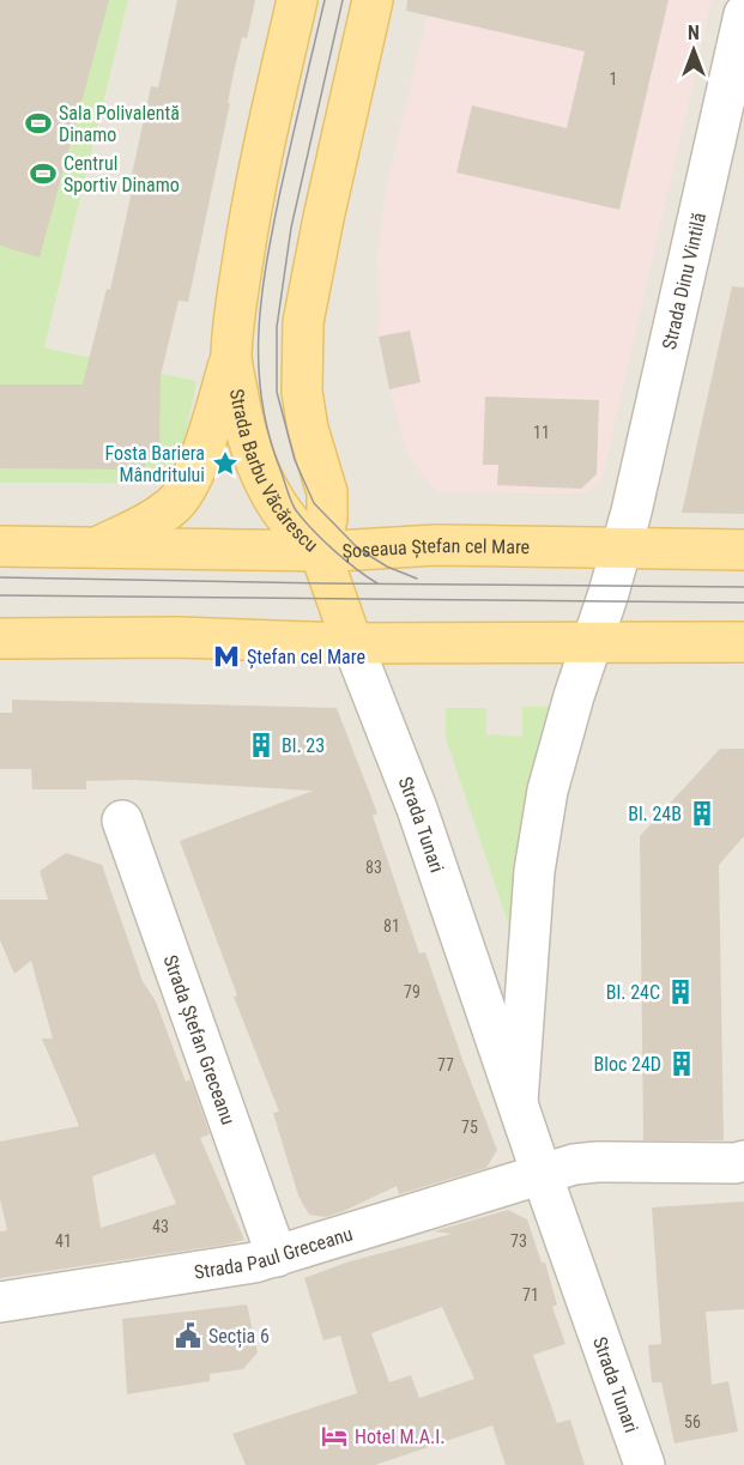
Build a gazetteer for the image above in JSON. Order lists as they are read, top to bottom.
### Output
{
  "streets": {
    "main road": ["Strada Barbu Văcărescu", "Șoseaua Ștefan cel Mare", "Strada Tunari"],
    "street": ["Strada Dinu Vintilă", "Strada Ștefan Greceanu", "Strada Paul Greceanu"]
  },
  "crossings": [
    ["Strada Dinu Vintilă", "Șoseaua Ștefan cel Mare"],
    ["Strada Dinu Vintilă", "Strada Tunari"],
    ["Strada Barbu Văcărescu", "Șoseaua Ștefan cel Mare"],
    ["Strada Barbu Văcărescu", "Strada Tunari"],
    ["Șoseaua Ștefan cel Mare", "Strada Tunari"],
    ["Strada Tunari", "Strada Paul Greceanu"],
    ["Strada Ștefan Greceanu", "Strada Paul Greceanu"]
  ],
  "places": {
    "sports": ["Sala Polivalentă Dinamo", "Centrul Sportiv Dinamo"],
    "place": ["Fosta Bariera Mândritului"],
    "metro station": ["Ștefan cel Mare"],
    "building": [
      "Bl. 23",
      "Bl. 24B",
      "Bl. 24C",
      "Bloc 24D"
    ],
    "public building": ["Secția 6"],
    "hotel": ["Hotel M.A.I."]
  },
  "house_numbers": [
    "1",
    "11",
    "83",
    "81",
    "79",
    "77",
    "75",
    "43",
    "41",
    "73",
    "71",
    "56"
  ],
  "north": "top"
}
